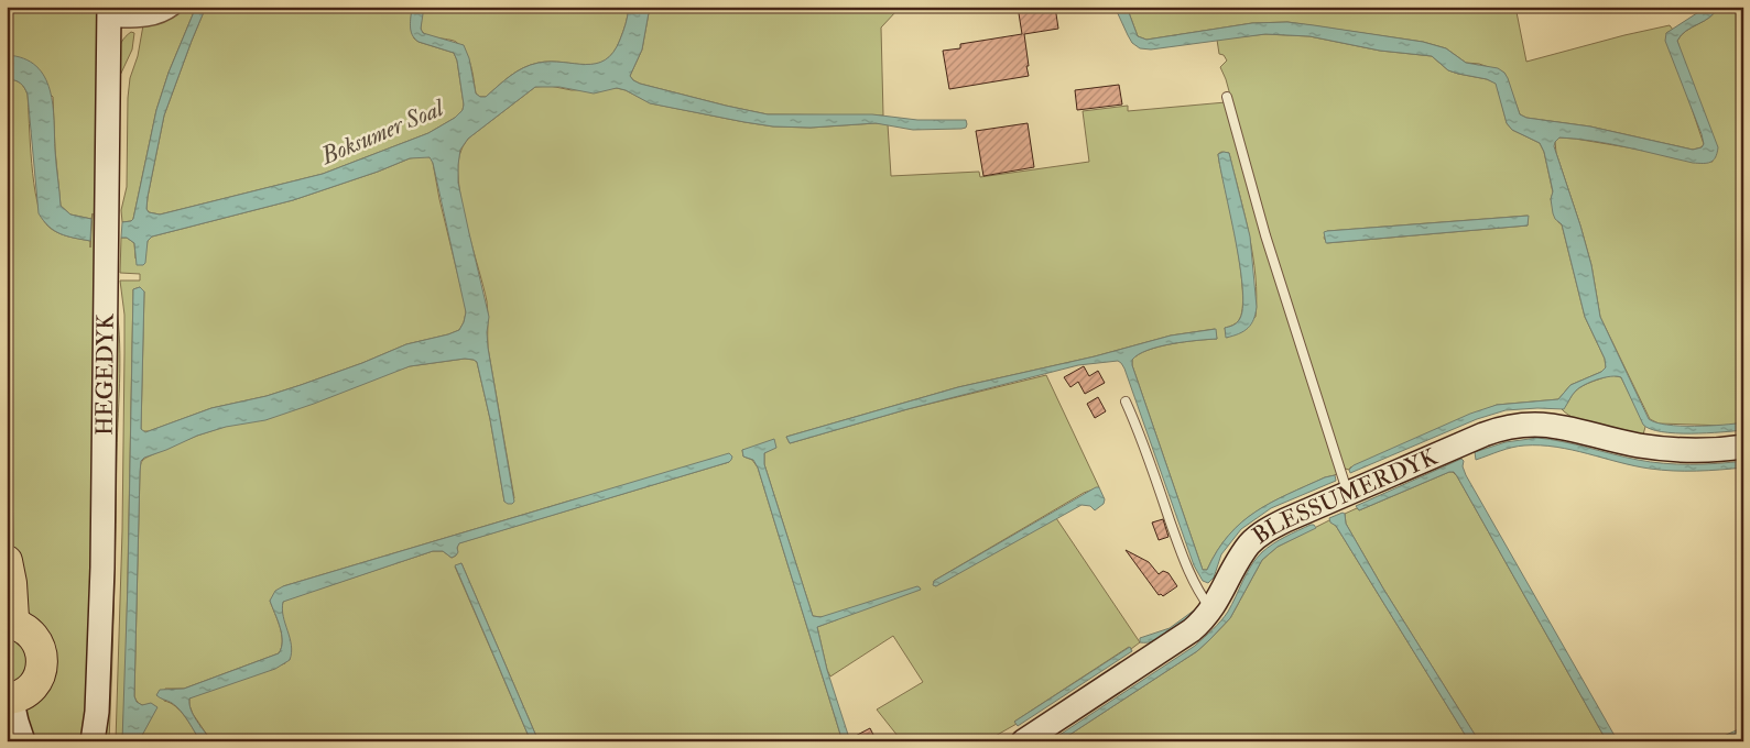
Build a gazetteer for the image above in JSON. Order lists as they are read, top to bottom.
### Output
{
  "streets": {
    "street": ["HEGEDYK", "BLESSUMERDYK"]
  },
  "water": ["Boksumer Soal"]
}
